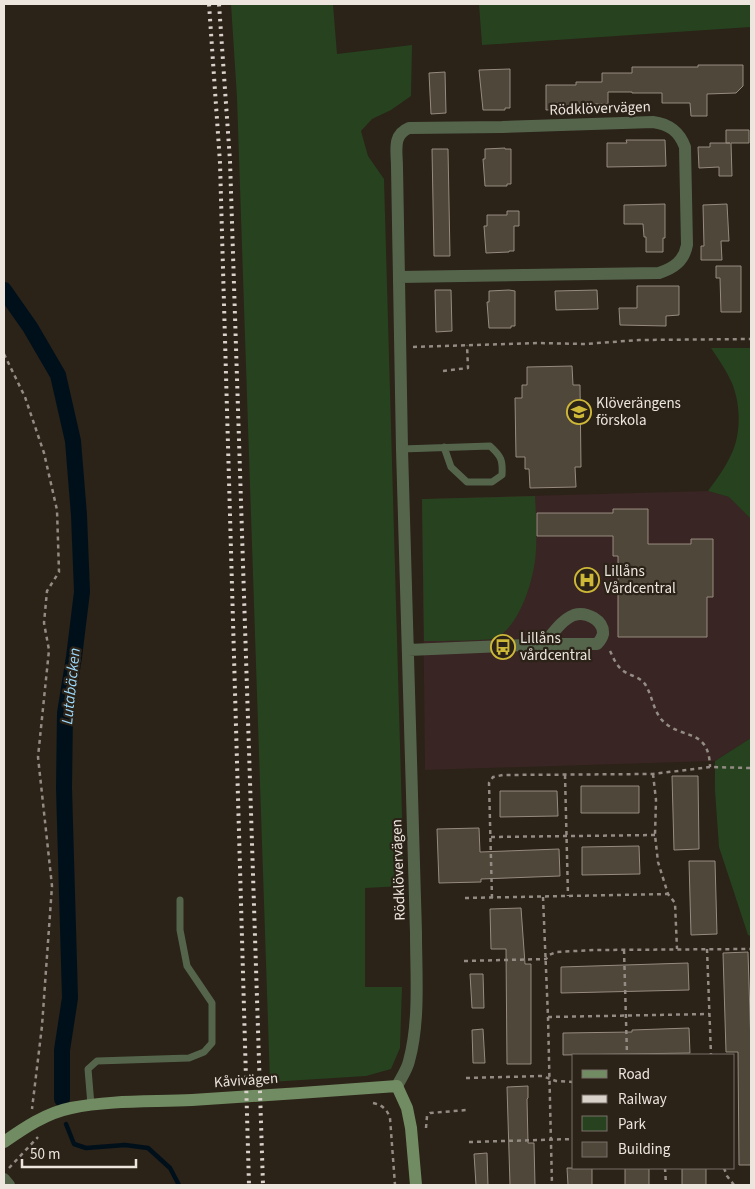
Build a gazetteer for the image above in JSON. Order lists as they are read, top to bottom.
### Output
{
  "streets": {
    "street": ["Rödklövervägen", "Kåvivägen"]
  },
  "crossings": [
    ["Rödklövervägen", "Kåvivägen"]
  ],
  "water": ["Lutabäcken"],
  "places": {
    "school or university": ["Klöverängens förskola"],
    "hospital": ["Lillåns Vårdcentral"],
    "bus stop": ["Lillåns vårdcentral"]
  },
  "legend": [
    "Road",
    "Railway",
    "Park",
    "Building"
  ],
  "scale_bar": "50 m"
}
